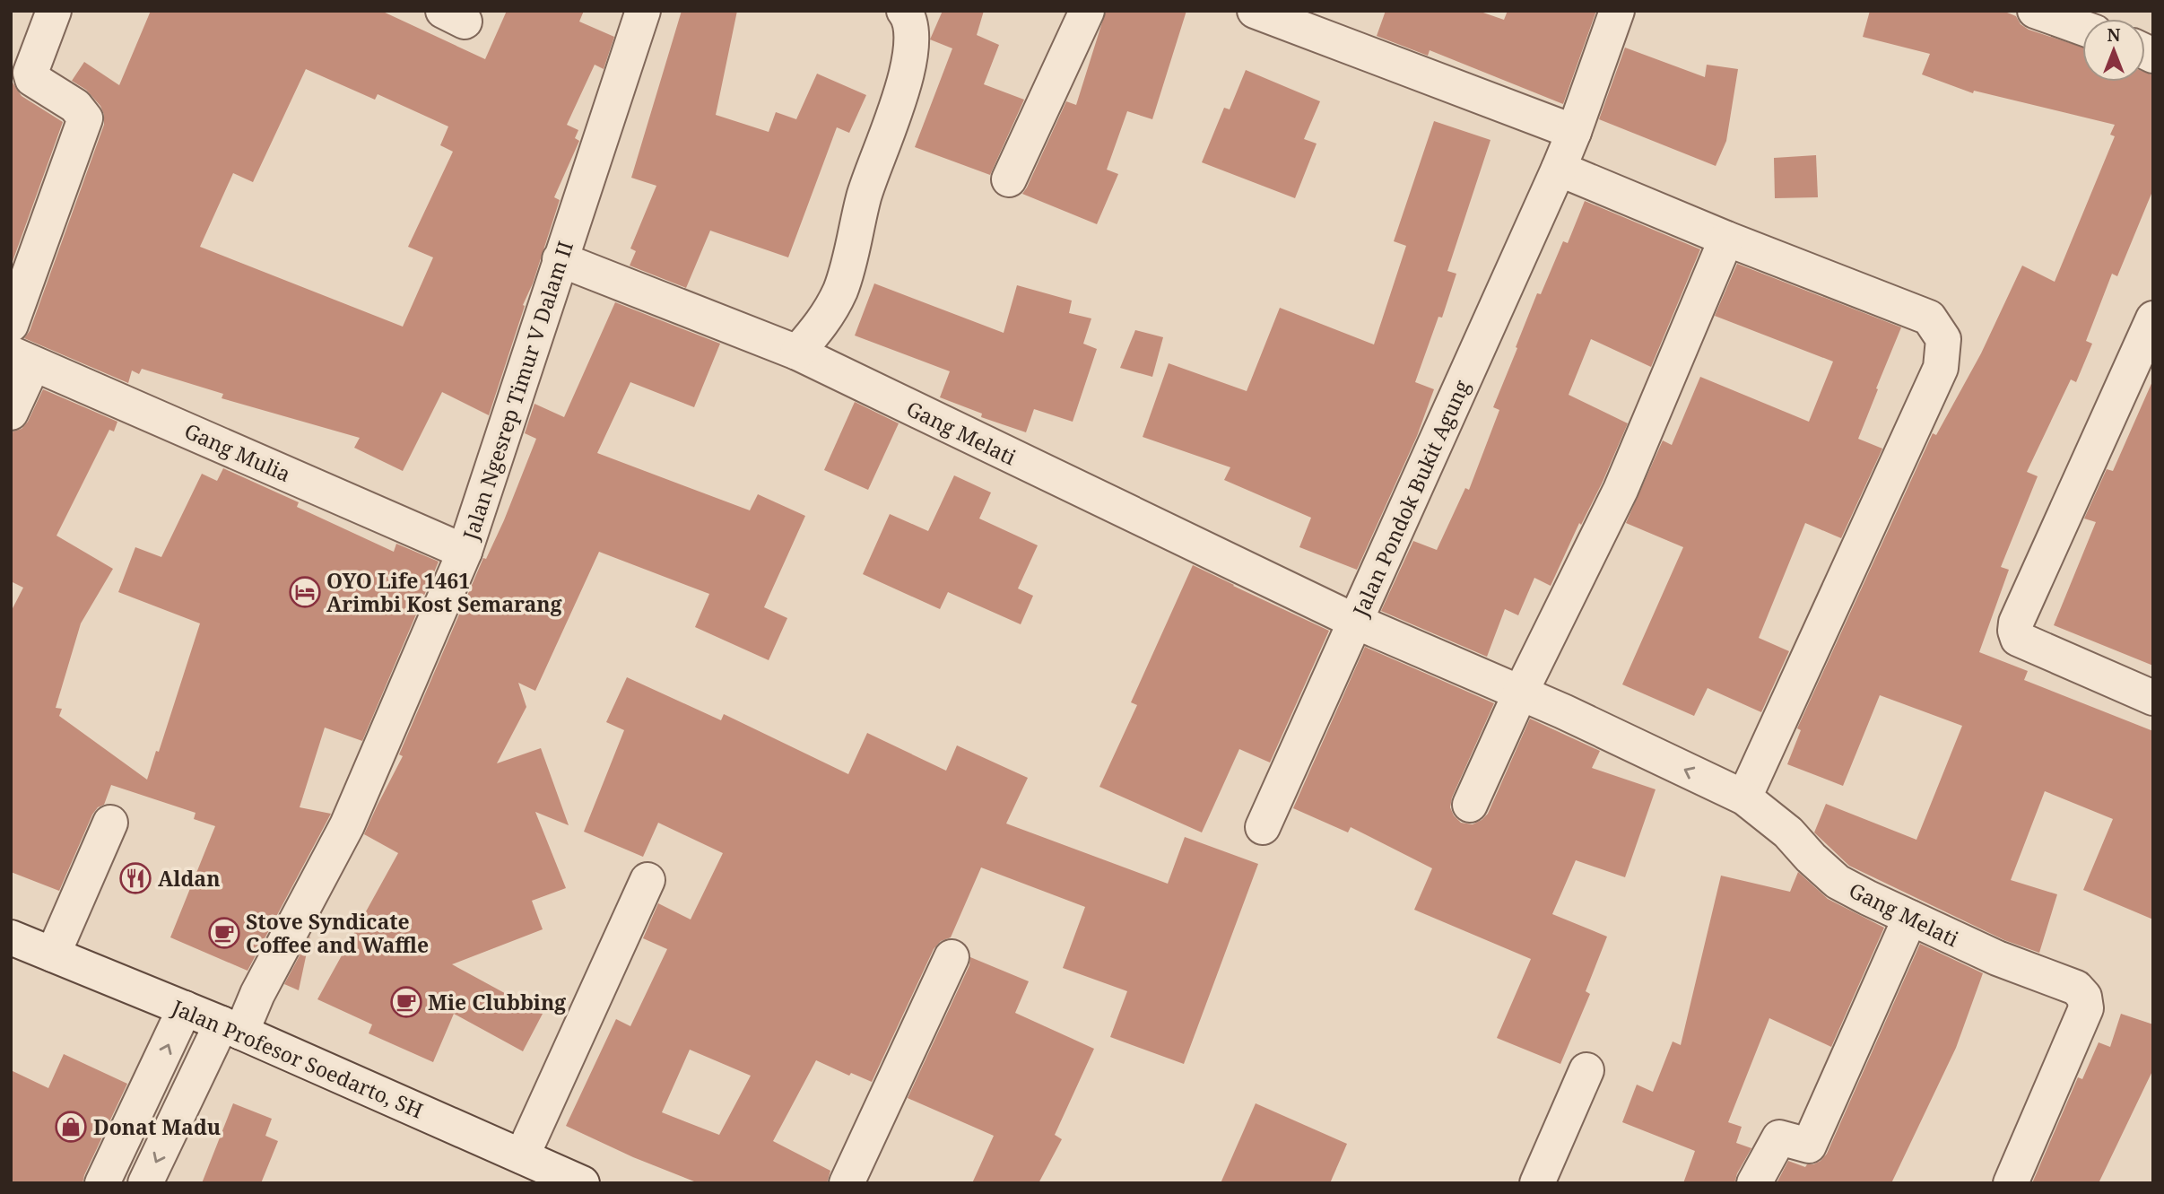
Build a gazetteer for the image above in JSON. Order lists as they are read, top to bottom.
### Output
{
  "streets": {
    "street": [
      "Jalan Ngesrep Timur V Dalam II",
      "Gang Melati",
      "Gang Mulia",
      "Jalan Pondok Bukit Agung",
      "Jalan Profesor Soedarto, SH"
    ]
  },
  "crossings": [
    ["Jalan Ngesrep Timur V Dalam II", "Gang Melati"],
    ["Jalan Ngesrep Timur V Dalam II", "Gang Mulia"],
    ["Jalan Ngesrep Timur V Dalam II", "Jalan Profesor Soedarto, SH"],
    ["Gang Melati", "Jalan Pondok Bukit Agung"]
  ],
  "places": {
    "hotel": ["OYO Life 1461 Arimbi Kost Semarang"],
    "restaurant": ["Aldan"],
    "cafe": ["Stove Syndicate Coffee and Waffle", "Mie Clubbing"],
    "shop": ["Donat Madu"]
  },
  "north": "top"
}
